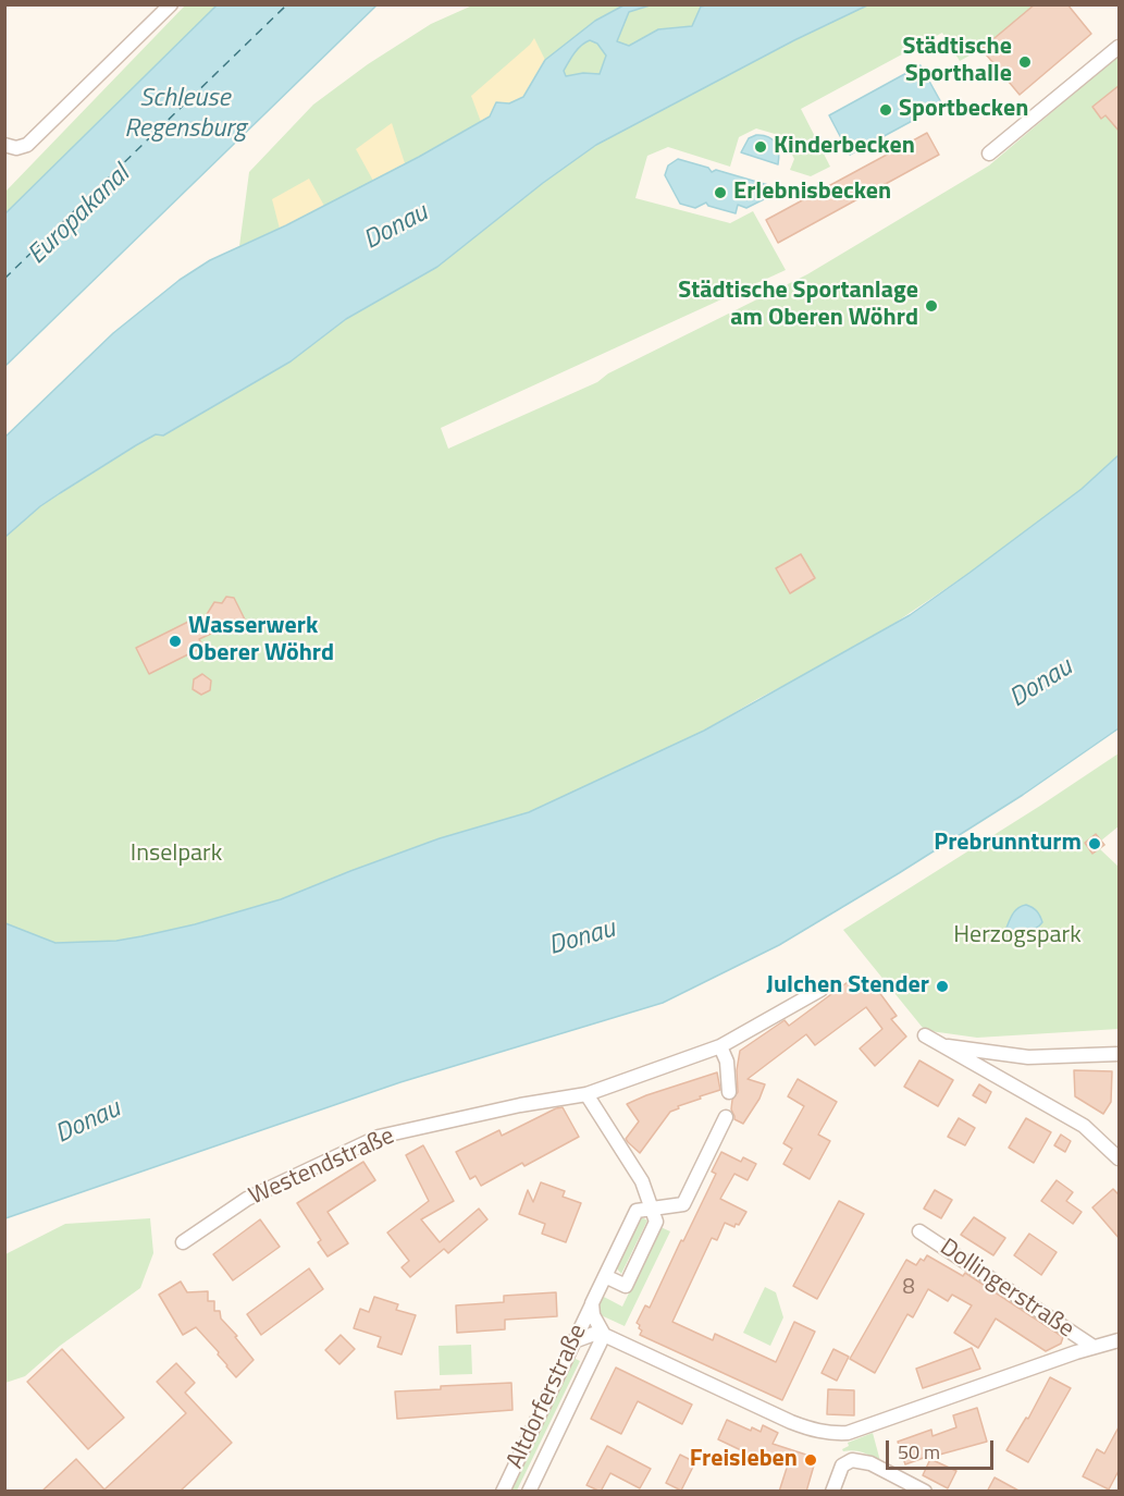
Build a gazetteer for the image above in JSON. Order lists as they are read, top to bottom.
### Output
{
  "streets": {
    "street": ["Westendstraße", "Dollingerstraße", "Altdorferstraße"]
  },
  "water": ["Schleuse Regensburg", "Europakanal", "Donau"],
  "parks": ["Inselpark", "Herzogspark"],
  "places": [
    "Städtische Sporthalle",
    "Sportbecken",
    "Kinderbecken",
    "Erlebnisbecken",
    "Städtische Sportanlage am Oberen Wöhrd",
    "Wasserwerk Oberer Wöhrd",
    "Prebrunnturm",
    "Julchen Stender",
    "Freisleben"
  ],
  "house_numbers": ["8"],
  "scale_bar": "50 m"
}
